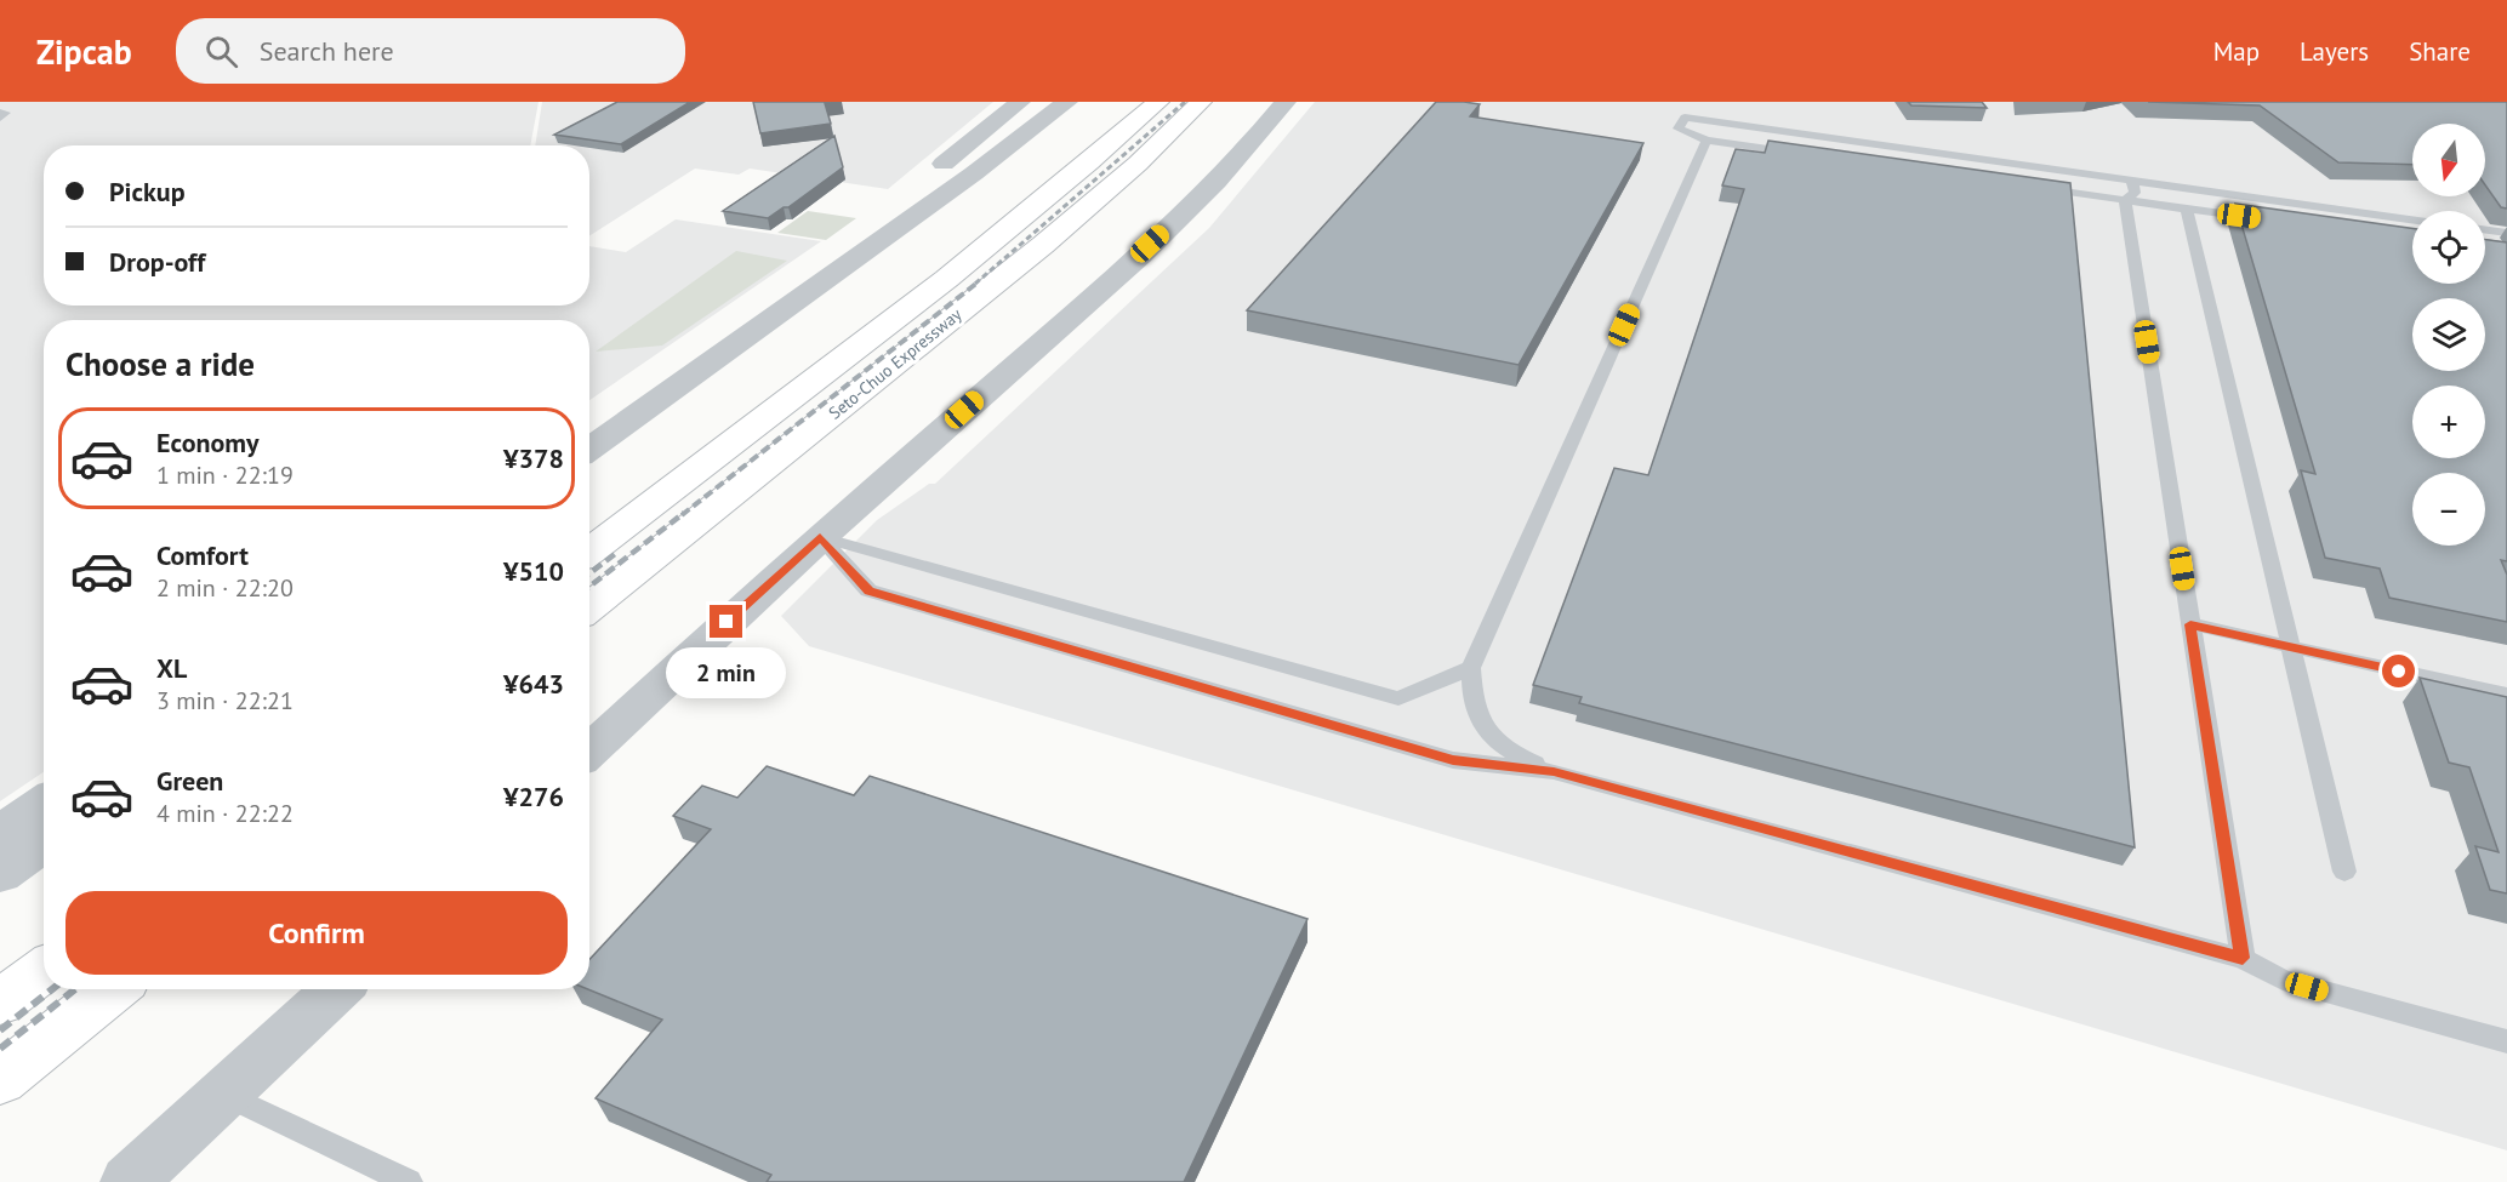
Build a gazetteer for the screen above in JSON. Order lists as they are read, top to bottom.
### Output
{
  "streets": {
    "highway": ["Seto-Chuo Expressway"]
  },
  "north": "bottom",
  "page": {
    "header": "Zipcab",
    "search": "Search here",
    "nav": ["Map", "Layers", "Share"],
    "map_buttons": ["+", "−"],
    "banner": ["Pickup", "Drop-off"],
    "heading": "Choose a ride",
    "list": [
      {
        "name": "Economy",
        "note": "1 min · 22:19",
        "value": "¥378"
      },
      {
        "name": "Comfort",
        "note": "2 min · 22:20",
        "value": "¥510"
      },
      {
        "name": "XL",
        "note": "3 min · 22:21",
        "value": "¥643"
      },
      {
        "name": "Green",
        "note": "4 min · 22:22",
        "value": "¥276"
      }
    ],
    "bubble": "2 min",
    "buttons": "Confirm"
  }
}
